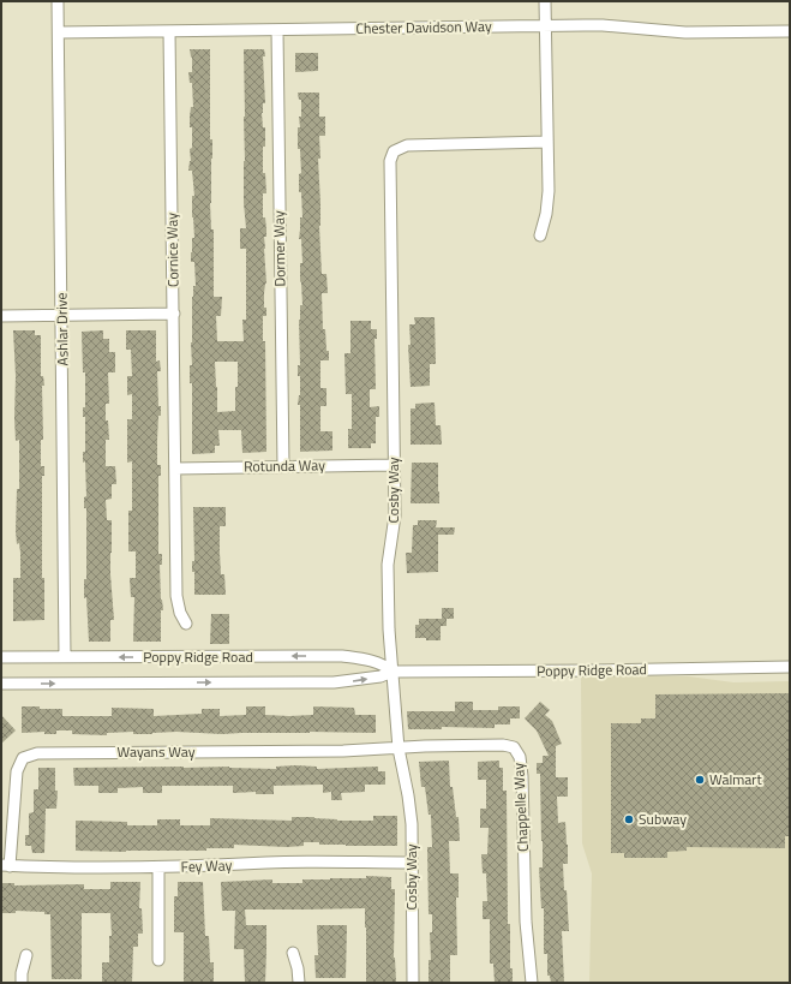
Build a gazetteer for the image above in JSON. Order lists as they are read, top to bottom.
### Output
{
  "streets": {
    "street": [
      "Chester Davidson Way",
      "Dormer Way",
      "Cornice Way",
      "Ashlar Drive",
      "Rotunda Way",
      "Cosby Way",
      "Poppy Ridge Road",
      "Wayans Way",
      "Chappelle Way",
      "Fey Way"
    ]
  },
  "crossings": [
    ["Chester Davidson Way", "Dormer Way"],
    ["Chester Davidson Way", "Cornice Way"],
    ["Chester Davidson Way", "Ashlar Drive"],
    ["Dormer Way", "Rotunda Way"],
    ["Cornice Way", "Rotunda Way"],
    ["Ashlar Drive", "Poppy Ridge Road"],
    ["Rotunda Way", "Cosby Way"],
    ["Cosby Way", "Poppy Ridge Road"],
    ["Cosby Way", "Wayans Way"],
    ["Cosby Way", "Chappelle Way"],
    ["Cosby Way", "Fey Way"],
    ["Wayans Way", "Chappelle Way"],
    ["Wayans Way", "Fey Way"]
  ],
  "places": ["Walmart", "Subway"]
}
